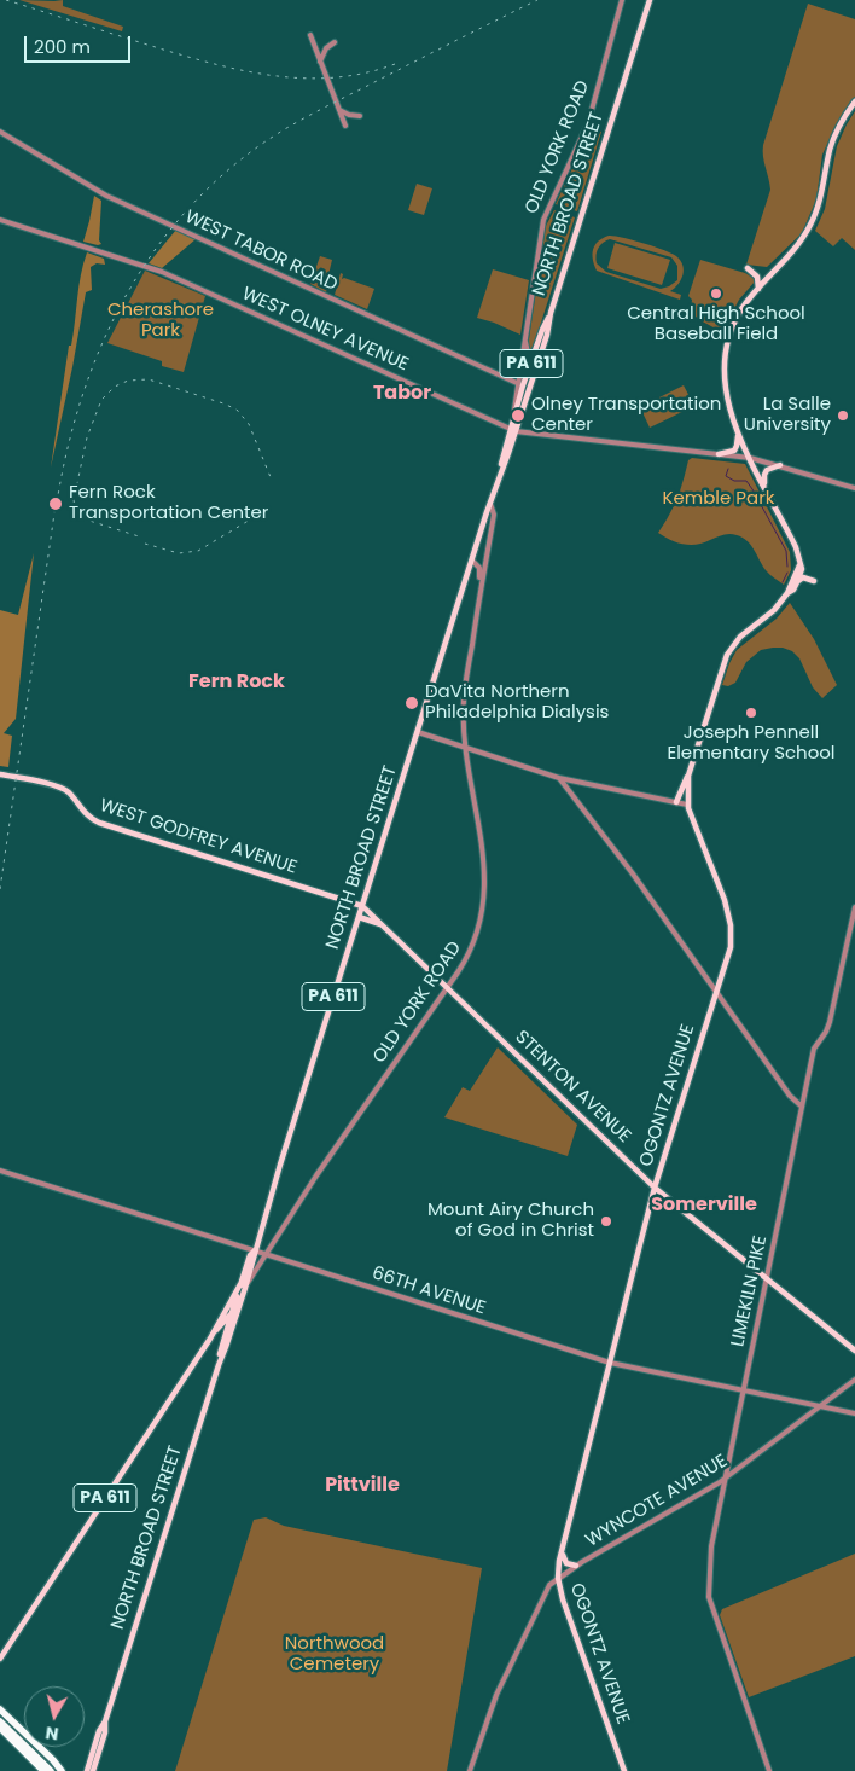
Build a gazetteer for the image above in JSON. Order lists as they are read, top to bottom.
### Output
{
  "streets": {
    "main road": [
      "OLD YORK ROAD",
      "NORTH BROAD STREET",
      "PA 611",
      "WEST GODFREY AVENUE",
      "STENTON AVENUE",
      "OGONTZ AVENUE"
    ],
    "street": [
      "WEST TABOR ROAD",
      "WEST OLNEY AVENUE",
      "66TH AVENUE",
      "LIMEKILN PIKE",
      "WYNCOTE AVENUE"
    ]
  },
  "crossings": [
    ["OLD YORK ROAD", "NORTH BROAD STREET"],
    ["OLD YORK ROAD", "WEST TABOR ROAD"],
    ["OLD YORK ROAD", "STENTON AVENUE"],
    ["OLD YORK ROAD", "66TH AVENUE"],
    ["NORTH BROAD STREET", "WEST OLNEY AVENUE"],
    ["NORTH BROAD STREET", "WEST GODFREY AVENUE"],
    ["NORTH BROAD STREET", "STENTON AVENUE"],
    ["NORTH BROAD STREET", "66TH AVENUE"],
    ["WEST GODFREY AVENUE", "STENTON AVENUE"],
    ["STENTON AVENUE", "OGONTZ AVENUE"],
    ["STENTON AVENUE", "LIMEKILN PIKE"],
    ["OGONTZ AVENUE", "66TH AVENUE"],
    ["OGONTZ AVENUE", "WYNCOTE AVENUE"],
    ["66TH AVENUE", "LIMEKILN PIKE"],
    ["66TH AVENUE", "WYNCOTE AVENUE"],
    ["LIMEKILN PIKE", "WYNCOTE AVENUE"]
  ],
  "districts": [
    "Tabor",
    "Fern Rock",
    "Somerville",
    "Pittville"
  ],
  "parks": ["Cherashore Park", "Kemble Park", "Northwood Cemetery"],
  "places": [
    "Central High School Baseball Field",
    "Olney Transportation Center",
    "La Salle University",
    "Fern Rock Transportation Center",
    "DaVita Northern Philadelphia Dialysis",
    "Joseph Pennell Elementary School",
    "Mount Airy Church of God in Christ"
  ],
  "scale_bar": "200 m",
  "north": "bottom"
}
